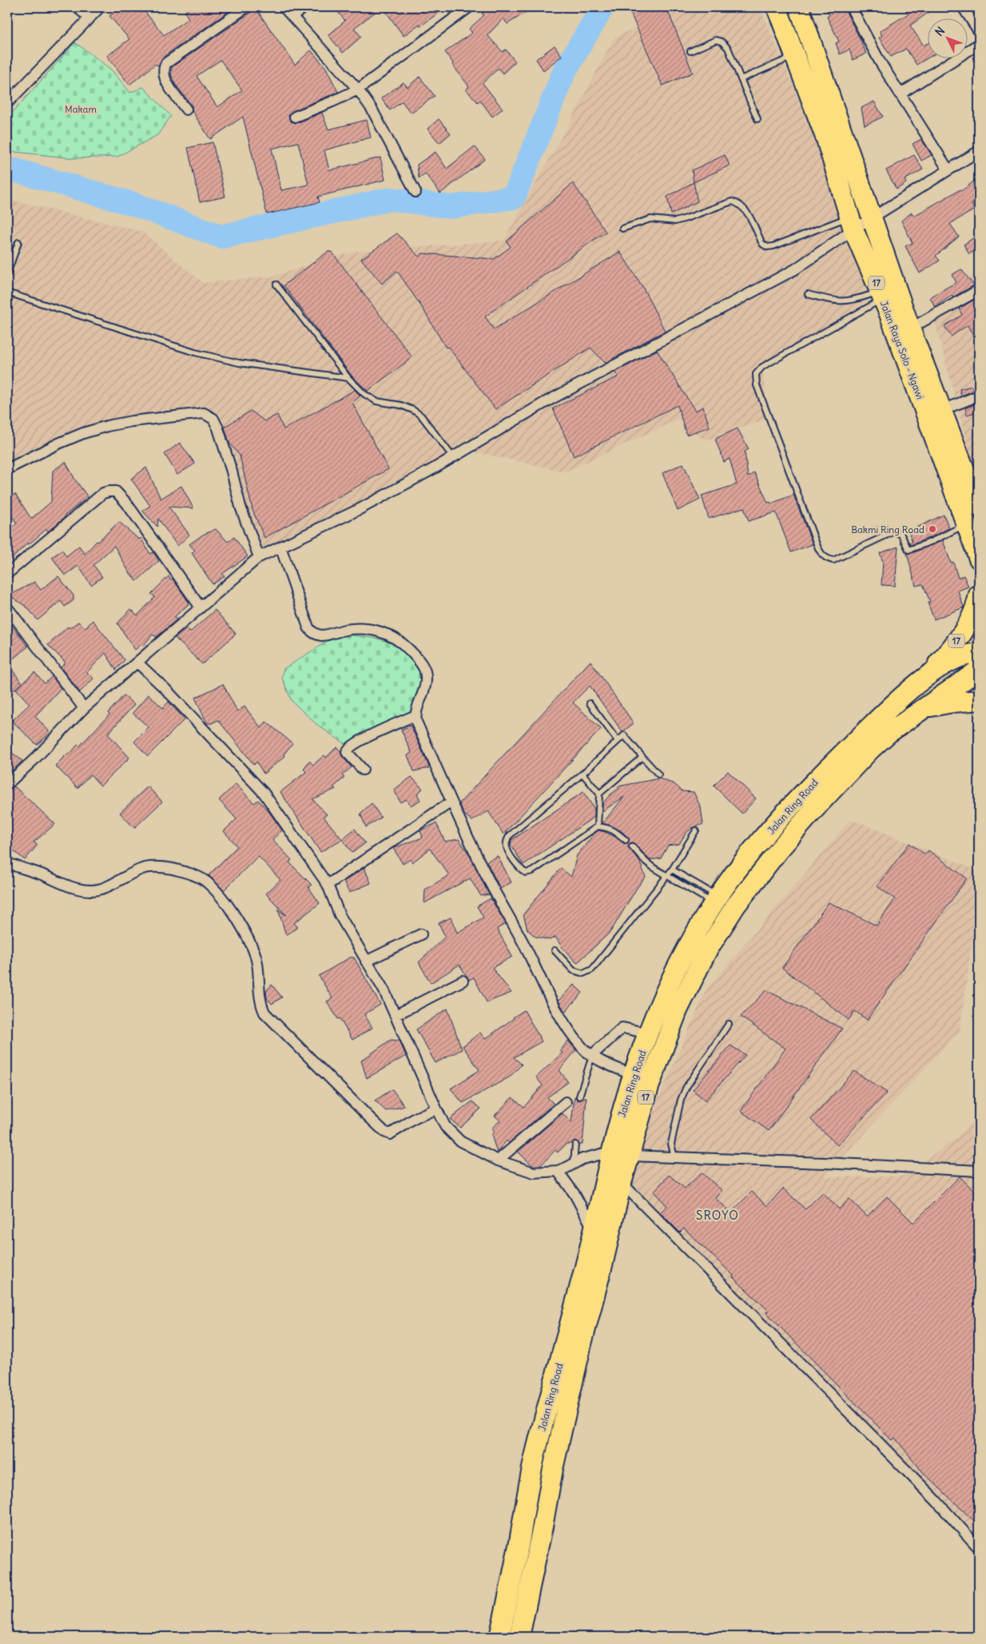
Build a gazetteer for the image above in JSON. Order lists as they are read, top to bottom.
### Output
{
  "streets": {
    "highway": ["17", "Jalan Raya Solo - Ngawi", "Jalan Ring Road"]
  },
  "crossings": [
    ["17", "Jalan Ring Road"]
  ],
  "districts": ["SROYO"],
  "parks": ["Makam"],
  "places": ["Bakmi Ring Road"],
  "north": "top left"
}
